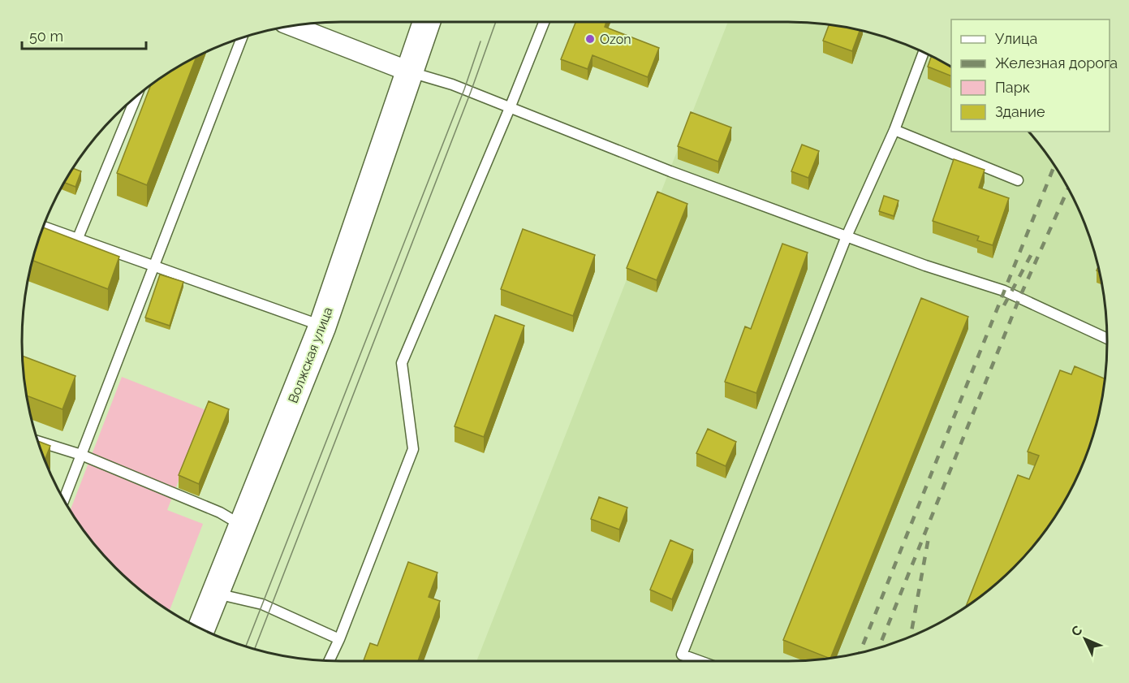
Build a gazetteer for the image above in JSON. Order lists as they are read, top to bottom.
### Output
{
  "streets": {
    "main road": ["Волжская улица"]
  },
  "places": ["Ozon"],
  "legend": [
    "Улица",
    "Железная дорога",
    "Парк",
    "Здание"
  ],
  "scale_bar": "50 m",
  "north": "top left"
}
